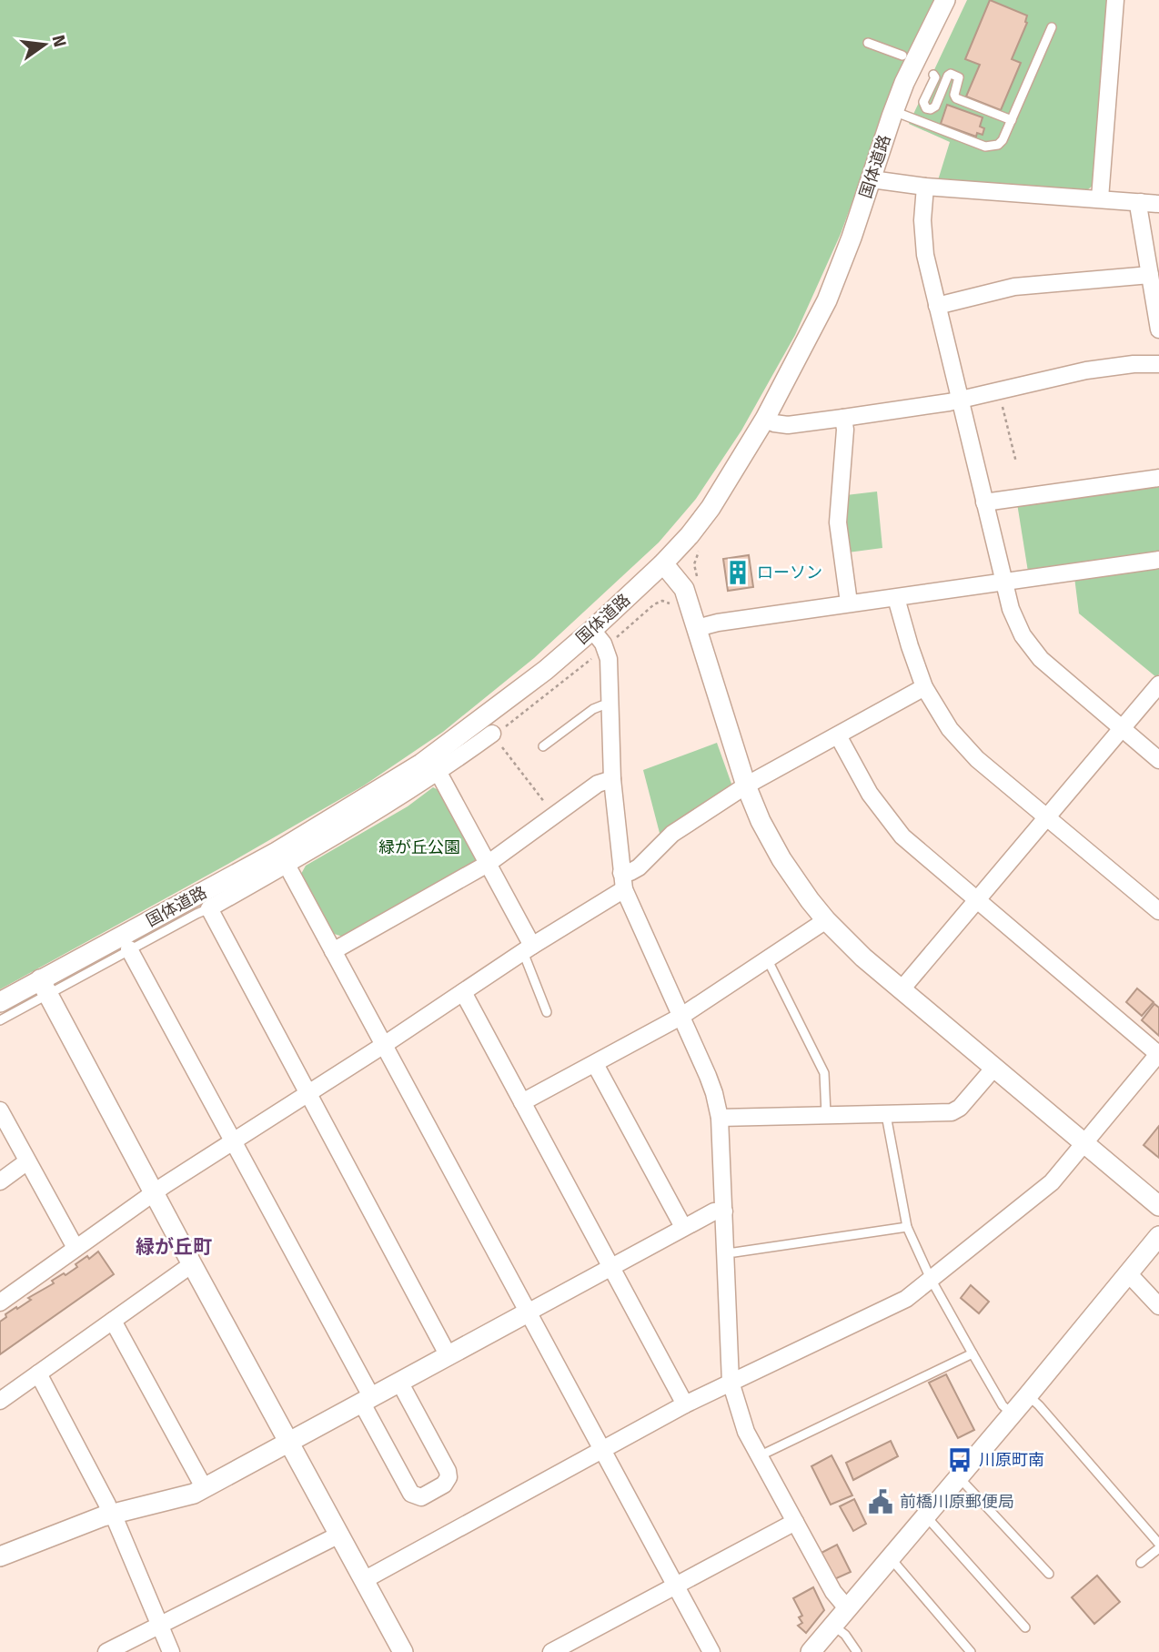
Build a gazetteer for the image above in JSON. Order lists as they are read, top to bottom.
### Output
{
  "streets": {
    "street": ["国体道路"]
  },
  "districts": ["緑が丘町"],
  "parks": ["緑が丘公園"],
  "places": {
    "building": ["ローソン"],
    "bus stop": ["川原町南"],
    "public building": ["前橋川原郵便局"]
  },
  "north": "right"
}
